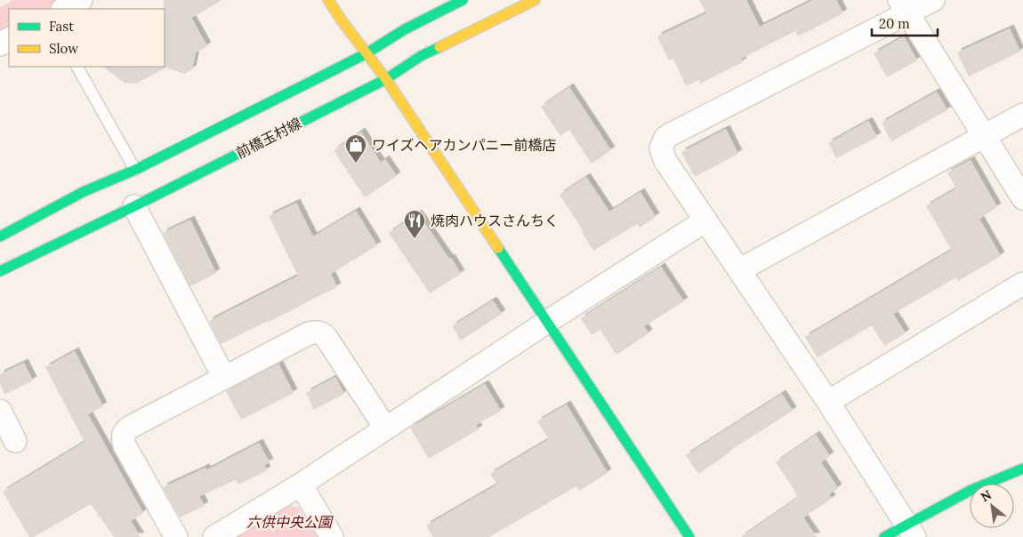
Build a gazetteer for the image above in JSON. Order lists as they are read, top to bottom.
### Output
{
  "streets": {
    "main road": ["前橋玉村線"]
  },
  "parks": ["六供中央公園"],
  "places": {
    "shop": ["ワイズヘアカンパニー前橋店"],
    "restaurant": ["焼肉ハウスさんちく"]
  },
  "legend": ["Fast", "Slow"],
  "scale_bar": "20 m",
  "north": "top left"
}
